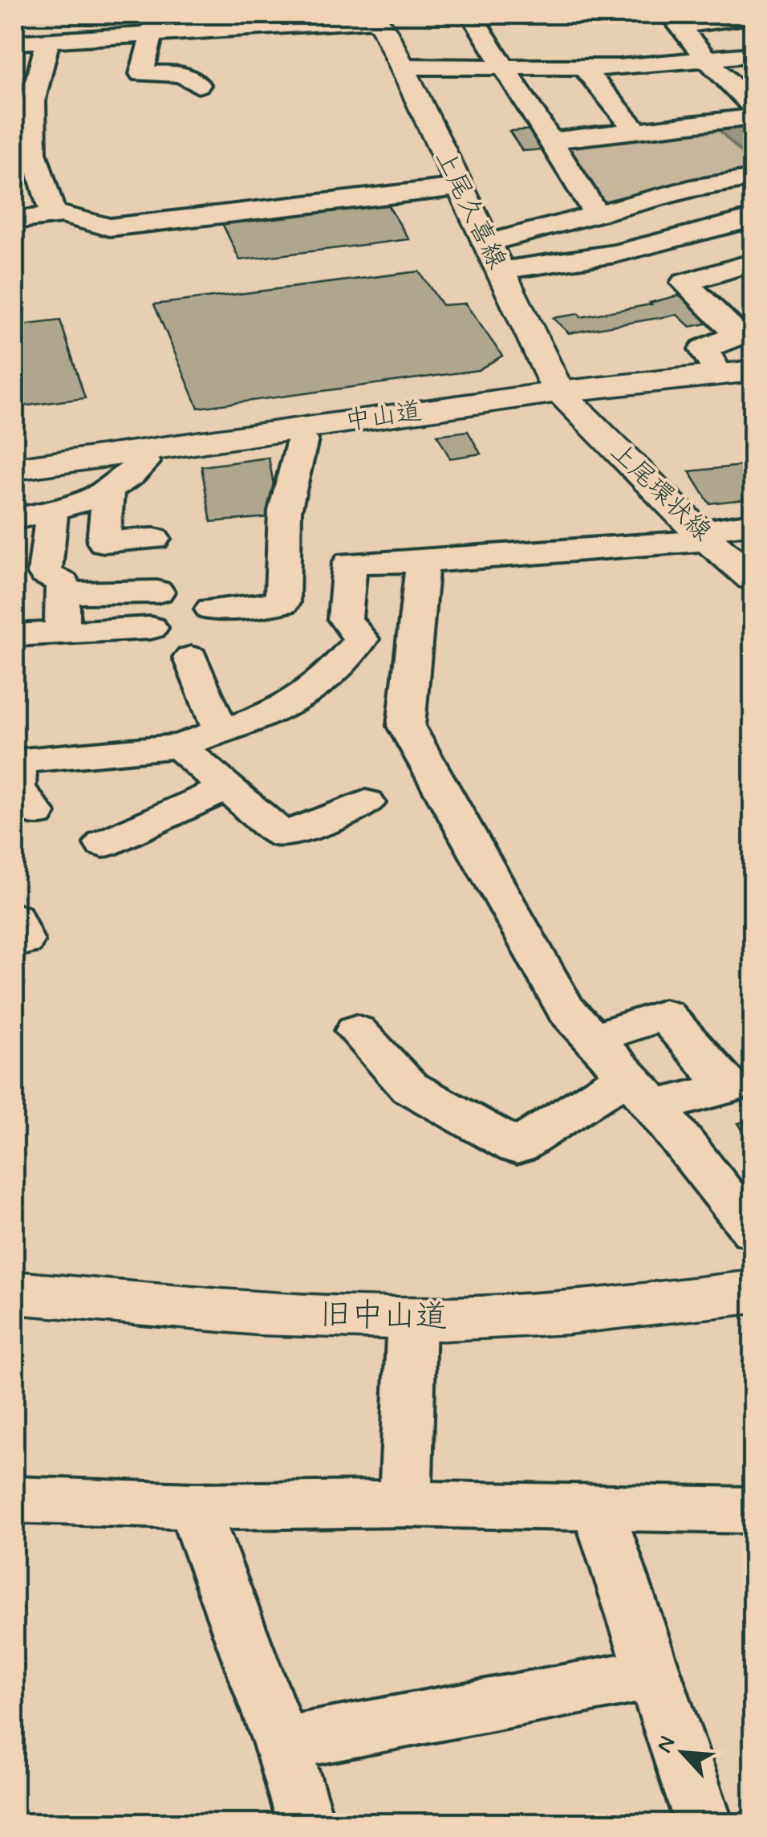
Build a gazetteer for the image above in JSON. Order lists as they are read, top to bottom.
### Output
{
  "streets": {
    "main road": [
      "上尾久喜線",
      "中山道",
      "上尾環状線",
      "旧中山道"
    ]
  },
  "crossings": [
    ["上尾久喜線", "中山道"],
    ["上尾久喜線", "上尾環状線"],
    ["中山道", "上尾環状線"]
  ],
  "north": "top left"
}
